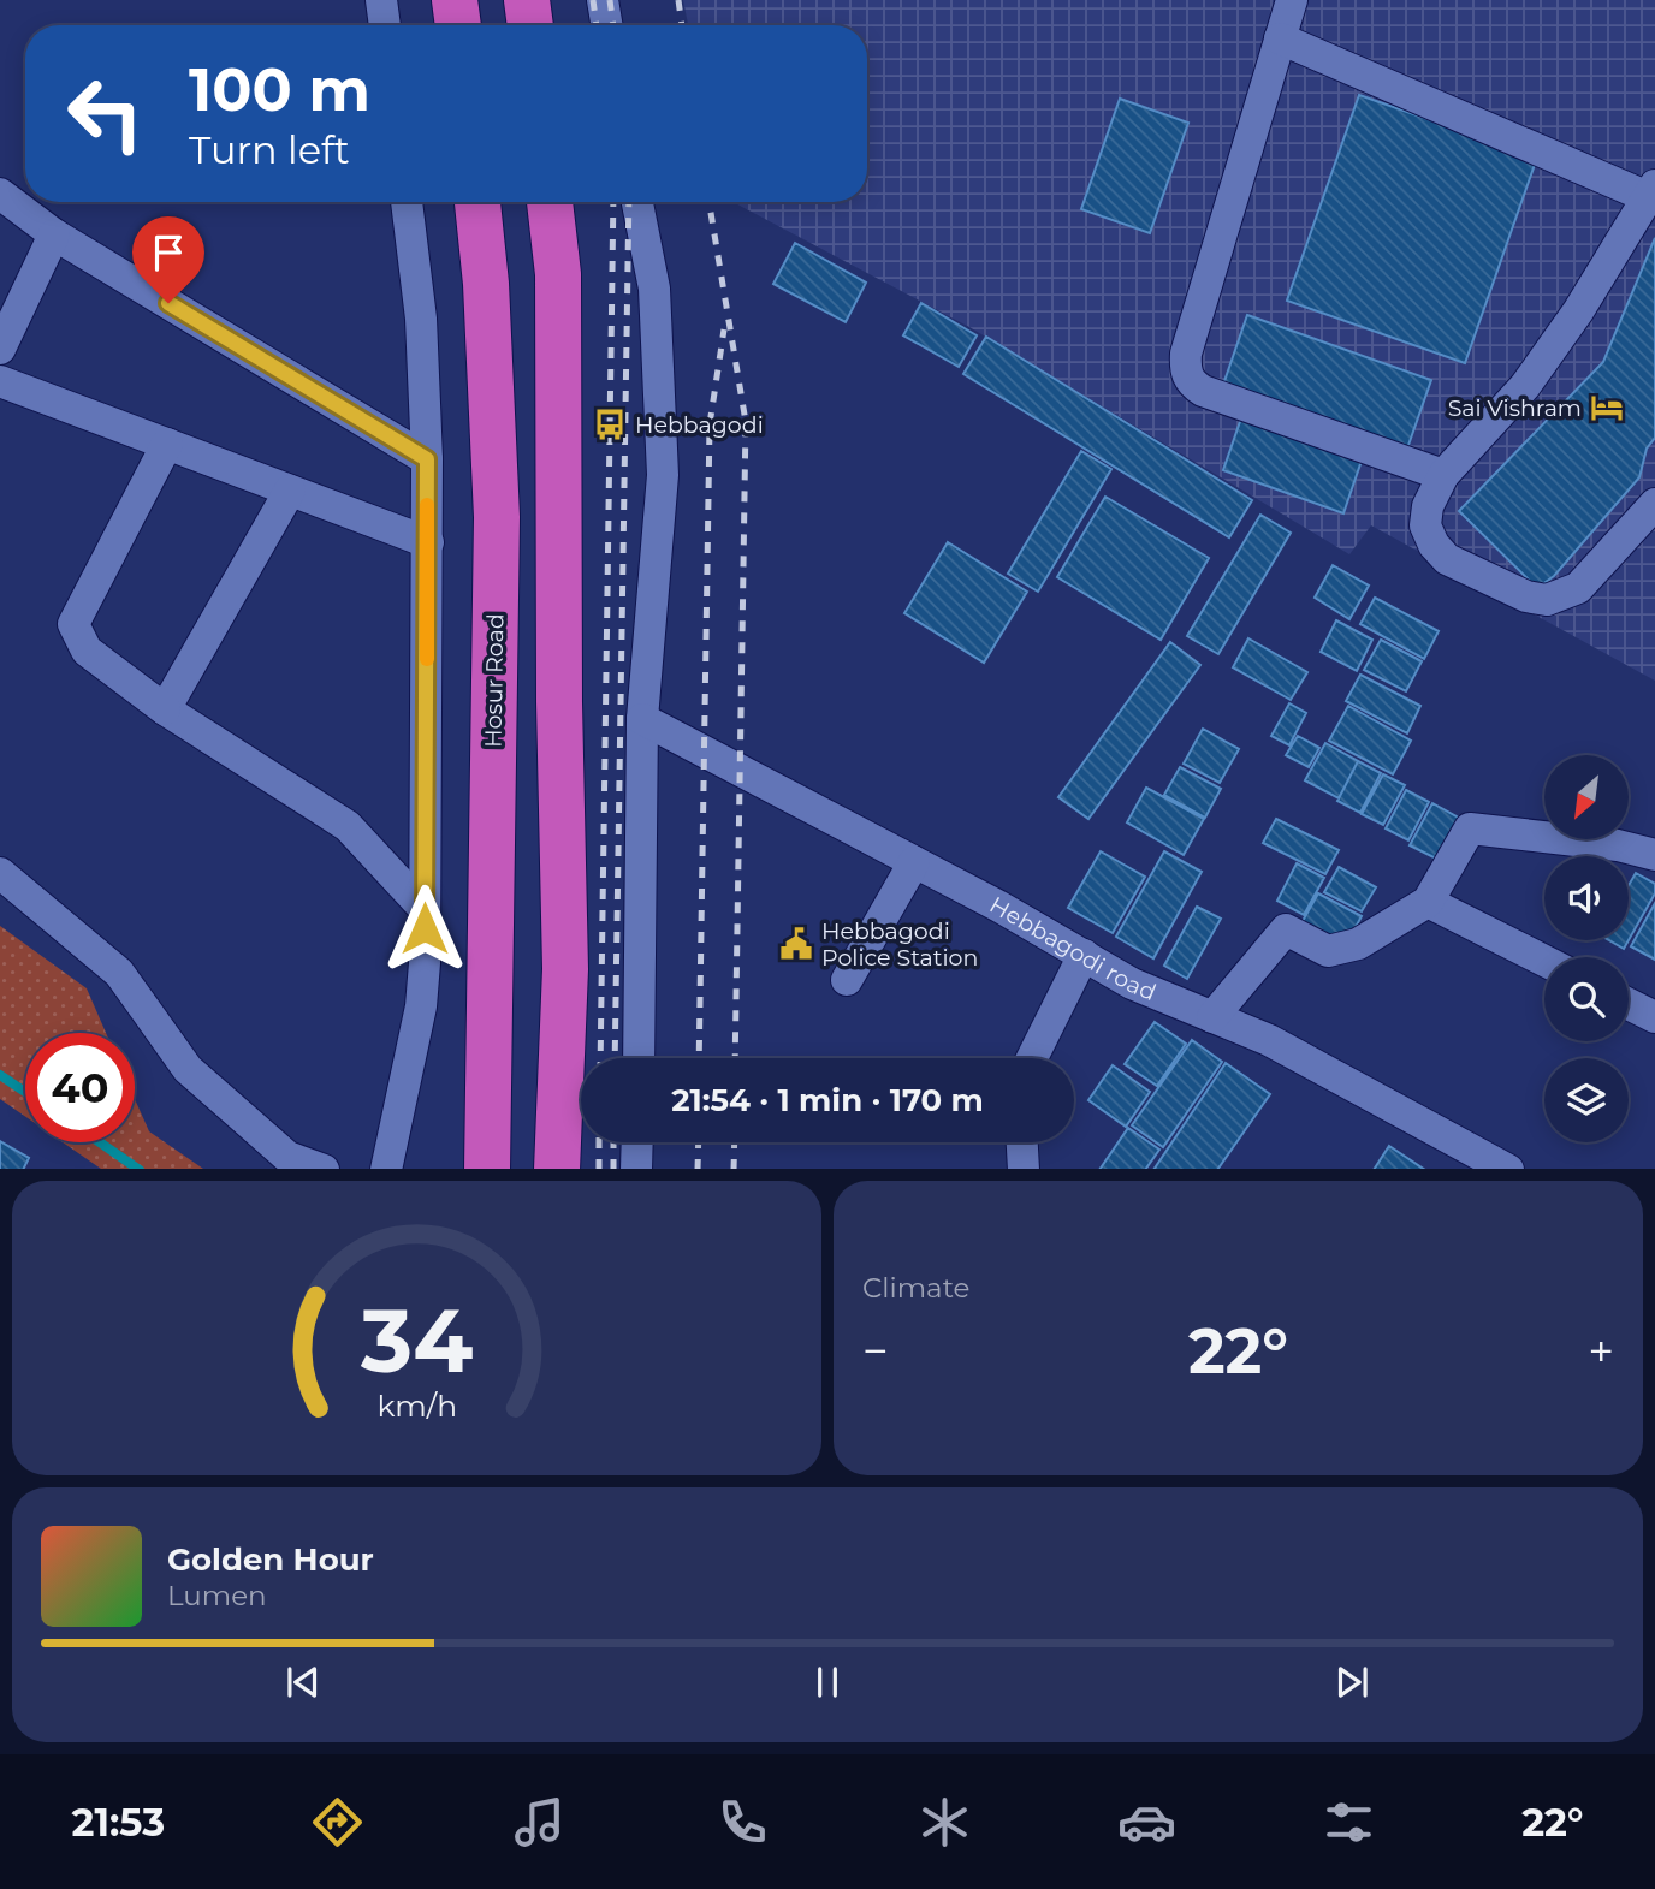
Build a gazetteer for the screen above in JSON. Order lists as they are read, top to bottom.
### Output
{
  "streets": {
    "highway": ["Hosur Road"],
    "street": ["Hebbagodi road"]
  },
  "places": {
    "hotel": ["Sai Vishram"],
    "bus stop": ["Hebbagodi"],
    "public building": ["Hebbagodi Police Station"]
  },
  "north": "bottom left",
  "page": {
    "turn": ["100 m", "Turn left"],
    "limit": "40",
    "trip": "21:54 · 1 min · 170 m",
    "tile": "Climate",
    "heat": ["−", "22°", "+"],
    "song": ["Golden Hour", "Lumen"],
    "tabs": ["21:53", "22°"],
    "gauge": ["34", "km/h"]
  }
}
